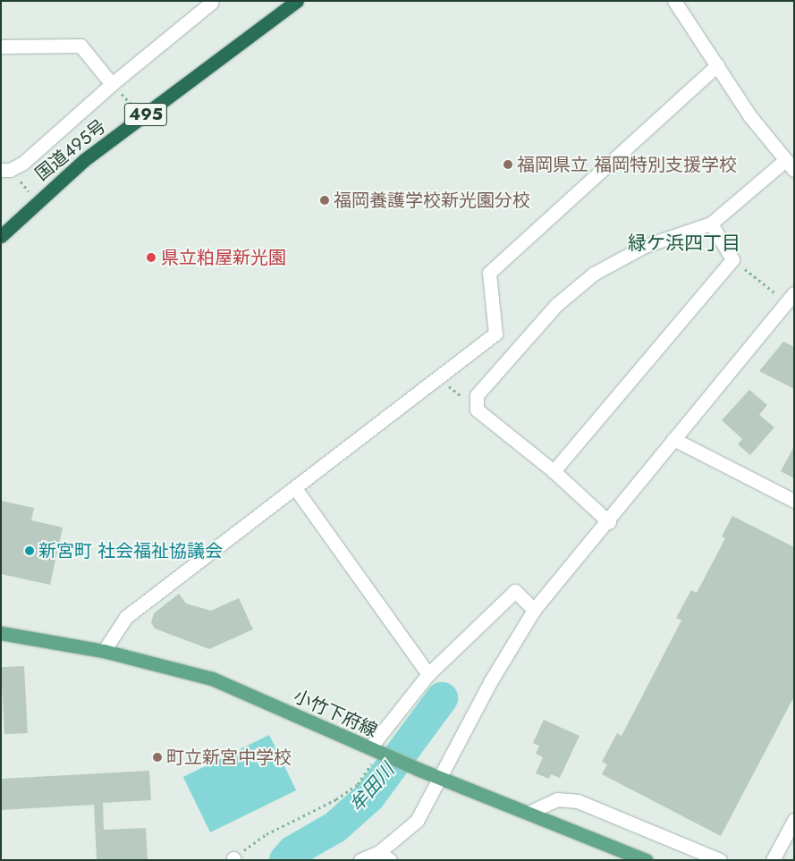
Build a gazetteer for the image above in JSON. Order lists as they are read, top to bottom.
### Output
{
  "streets": {
    "highway": ["495", "国道495号"],
    "main road": ["小竹下府線"]
  },
  "districts": ["緑ケ浜四丁目"],
  "water": ["牟田川"],
  "places": [
    "福岡県立 福岡特別支援学校",
    "福岡養護学校新光園分校",
    "県立粕屋新光園",
    "新宮町 社会福祉協議会",
    "町立新宮中学校"
  ]
}
